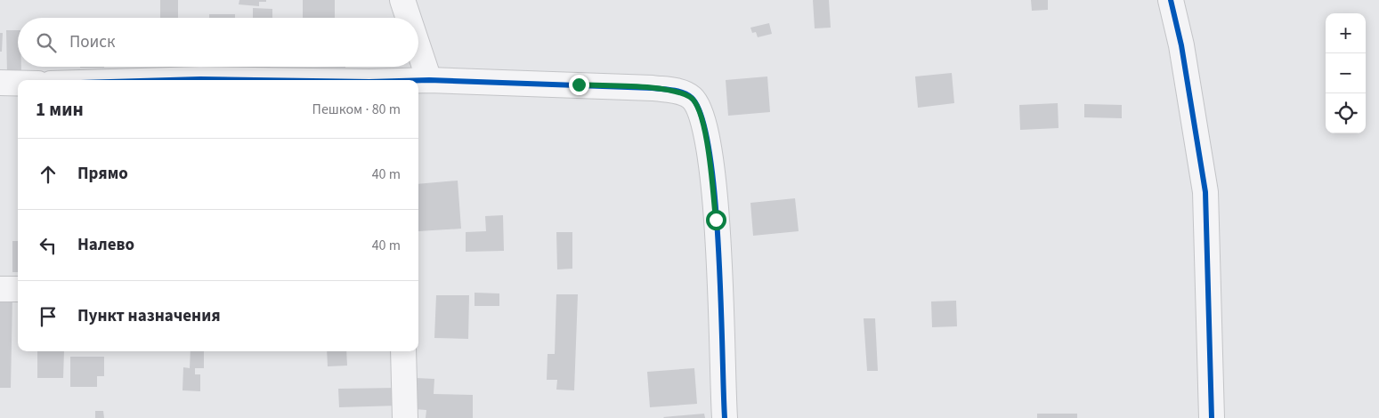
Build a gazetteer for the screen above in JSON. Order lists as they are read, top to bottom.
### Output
{
  "page": {
    "map_buttons": ["+", "−"],
    "search": "Поиск",
    "heading": ["1 мин", "Пешком · 80 m"],
    "list": [
      ["Прямо", "40 m"],
      ["Налево", "40 m"],
      "Пункт назначения"
    ]
  }
}
